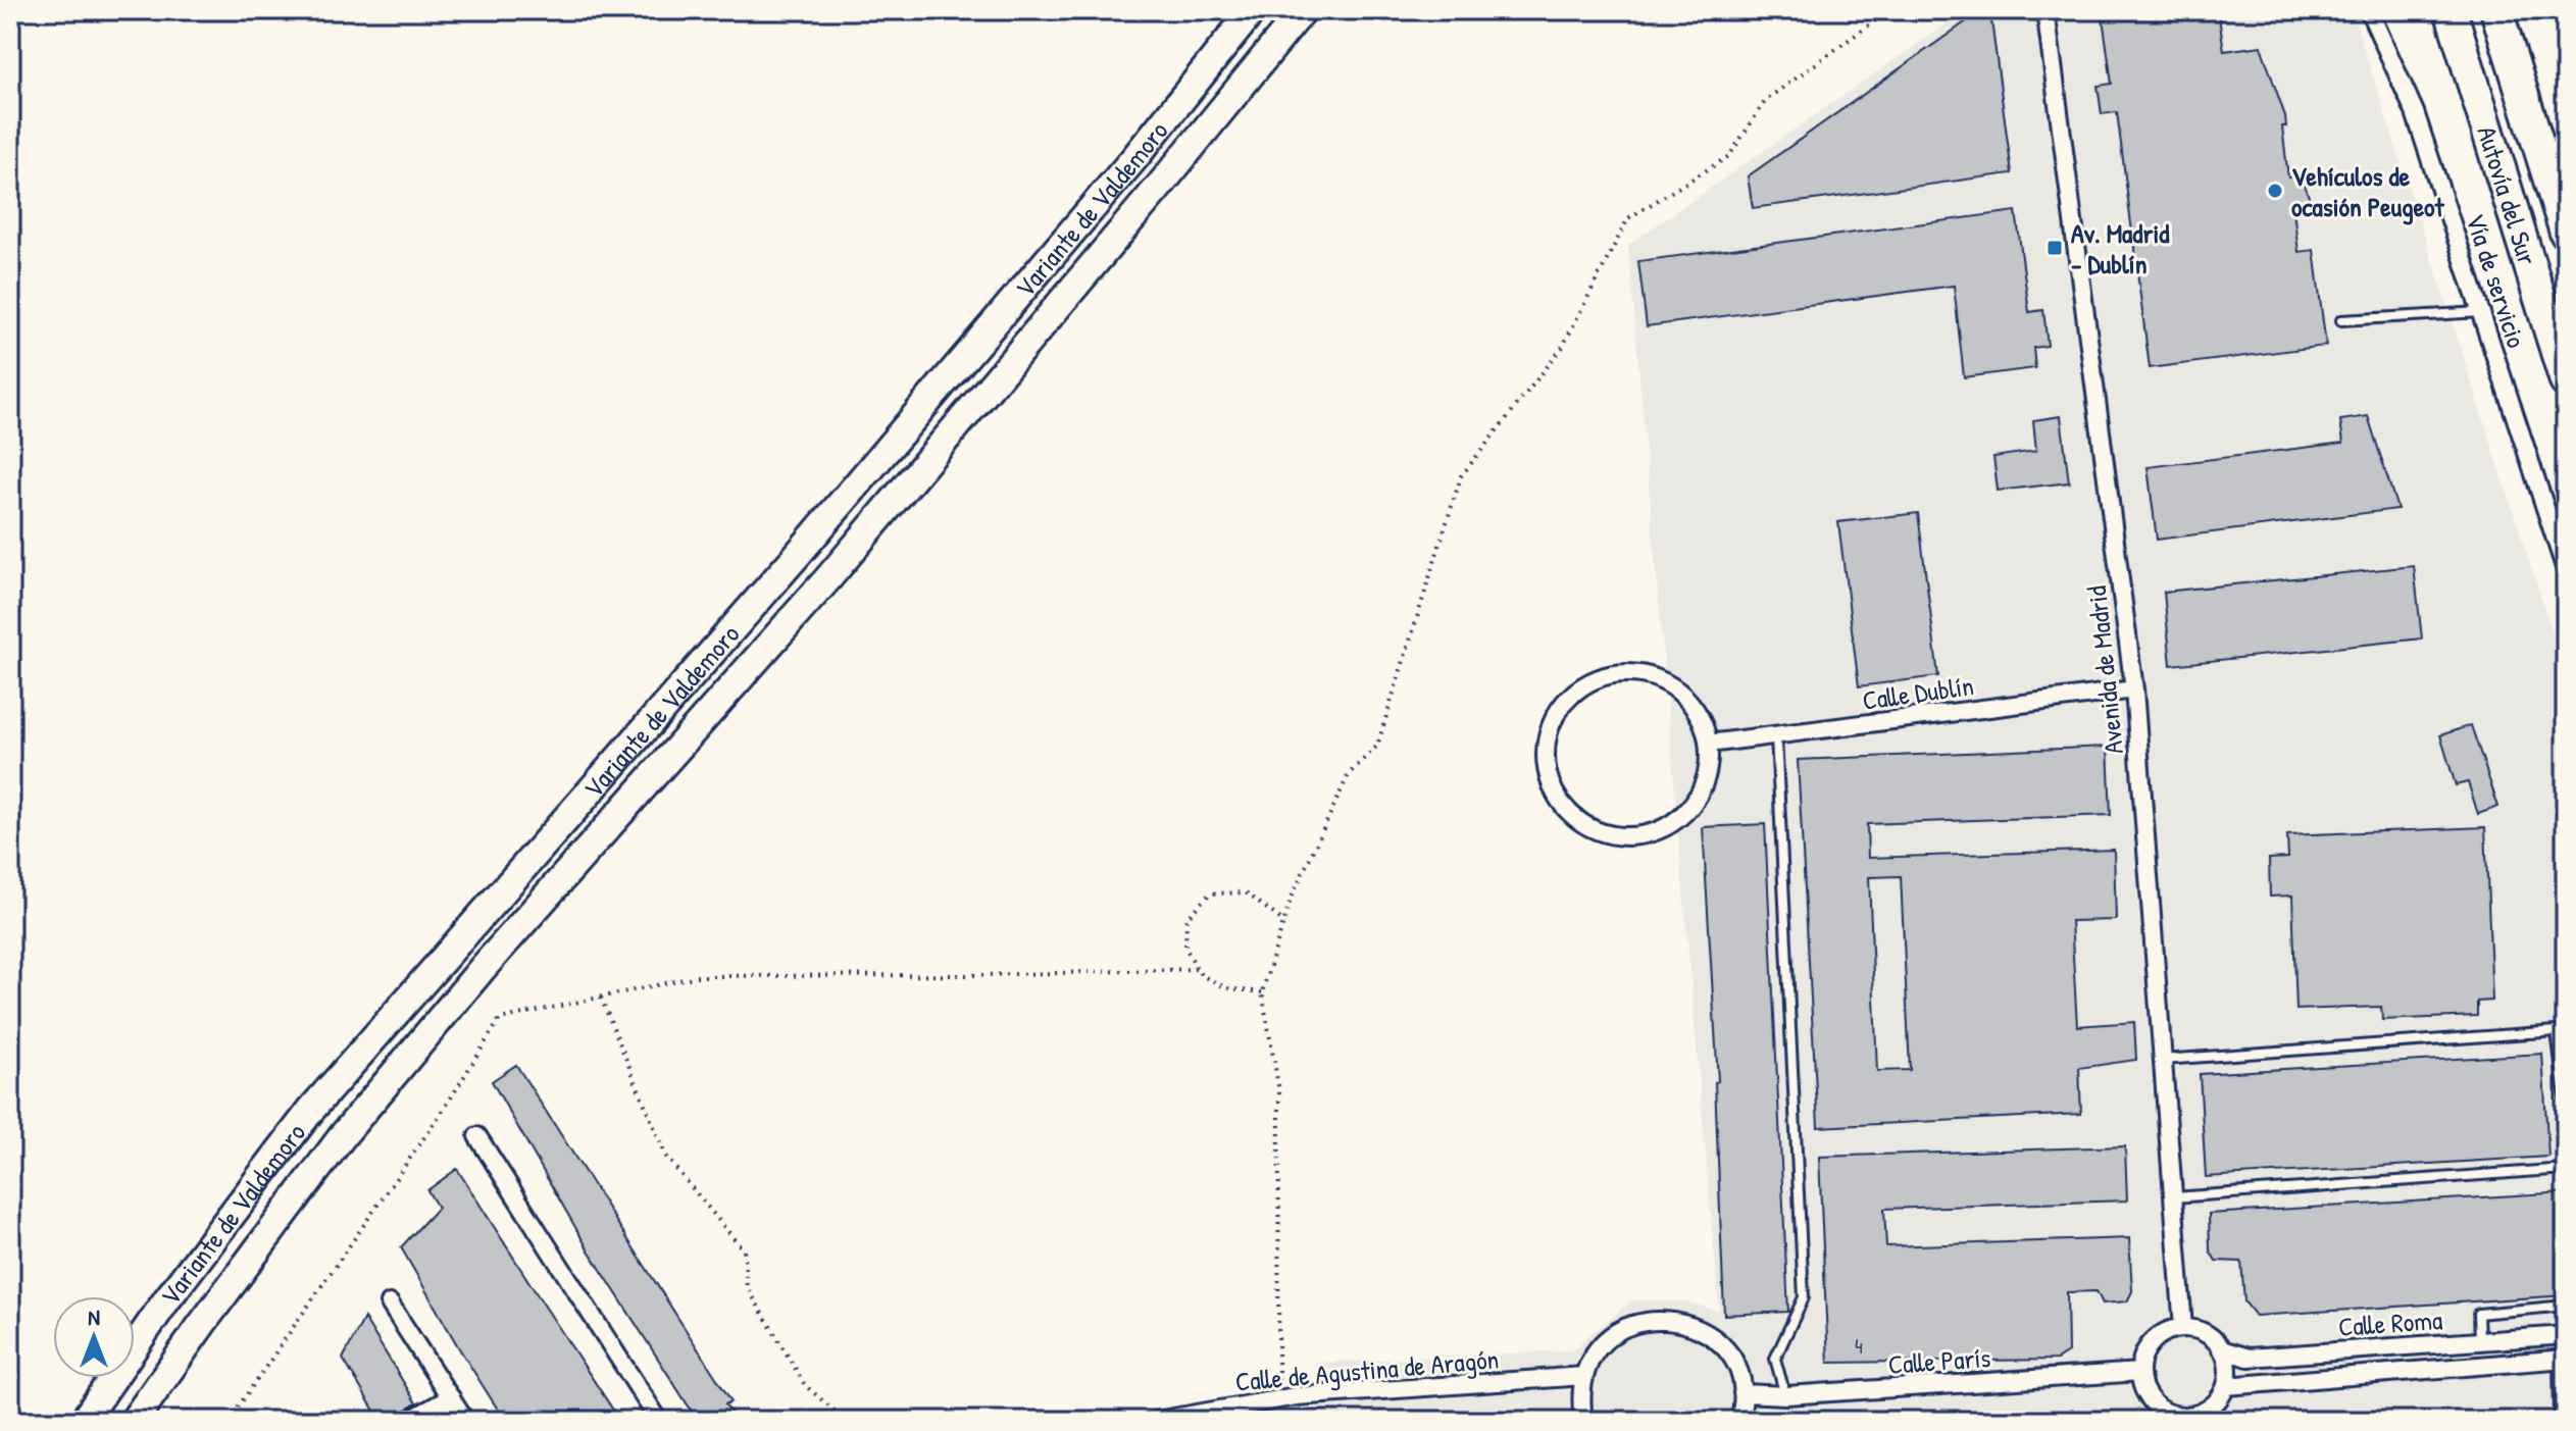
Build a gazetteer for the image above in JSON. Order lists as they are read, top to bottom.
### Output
{
  "streets": {
    "highway": ["Autovía del Sur"],
    "main road": ["Variante de Valdemoro"],
    "street": [
      "Vía de servicio",
      "Avenida de Madrid",
      "Calle Dublín",
      "Calle Roma",
      "Calle París",
      "Calle de Agustina de Aragón"
    ]
  },
  "crossings": [
    ["Avenida de Madrid", "Calle Dublín"],
    ["Avenida de Madrid", "Calle Roma"],
    ["Avenida de Madrid", "Calle París"],
    ["Calle Roma", "Calle París"]
  ],
  "places": {
    "other": ["Vehículos de ocasión Peugeot"],
    "transit": ["Av. Madrid - Dublín"]
  },
  "house_numbers": ["4"],
  "north": "top"
}
